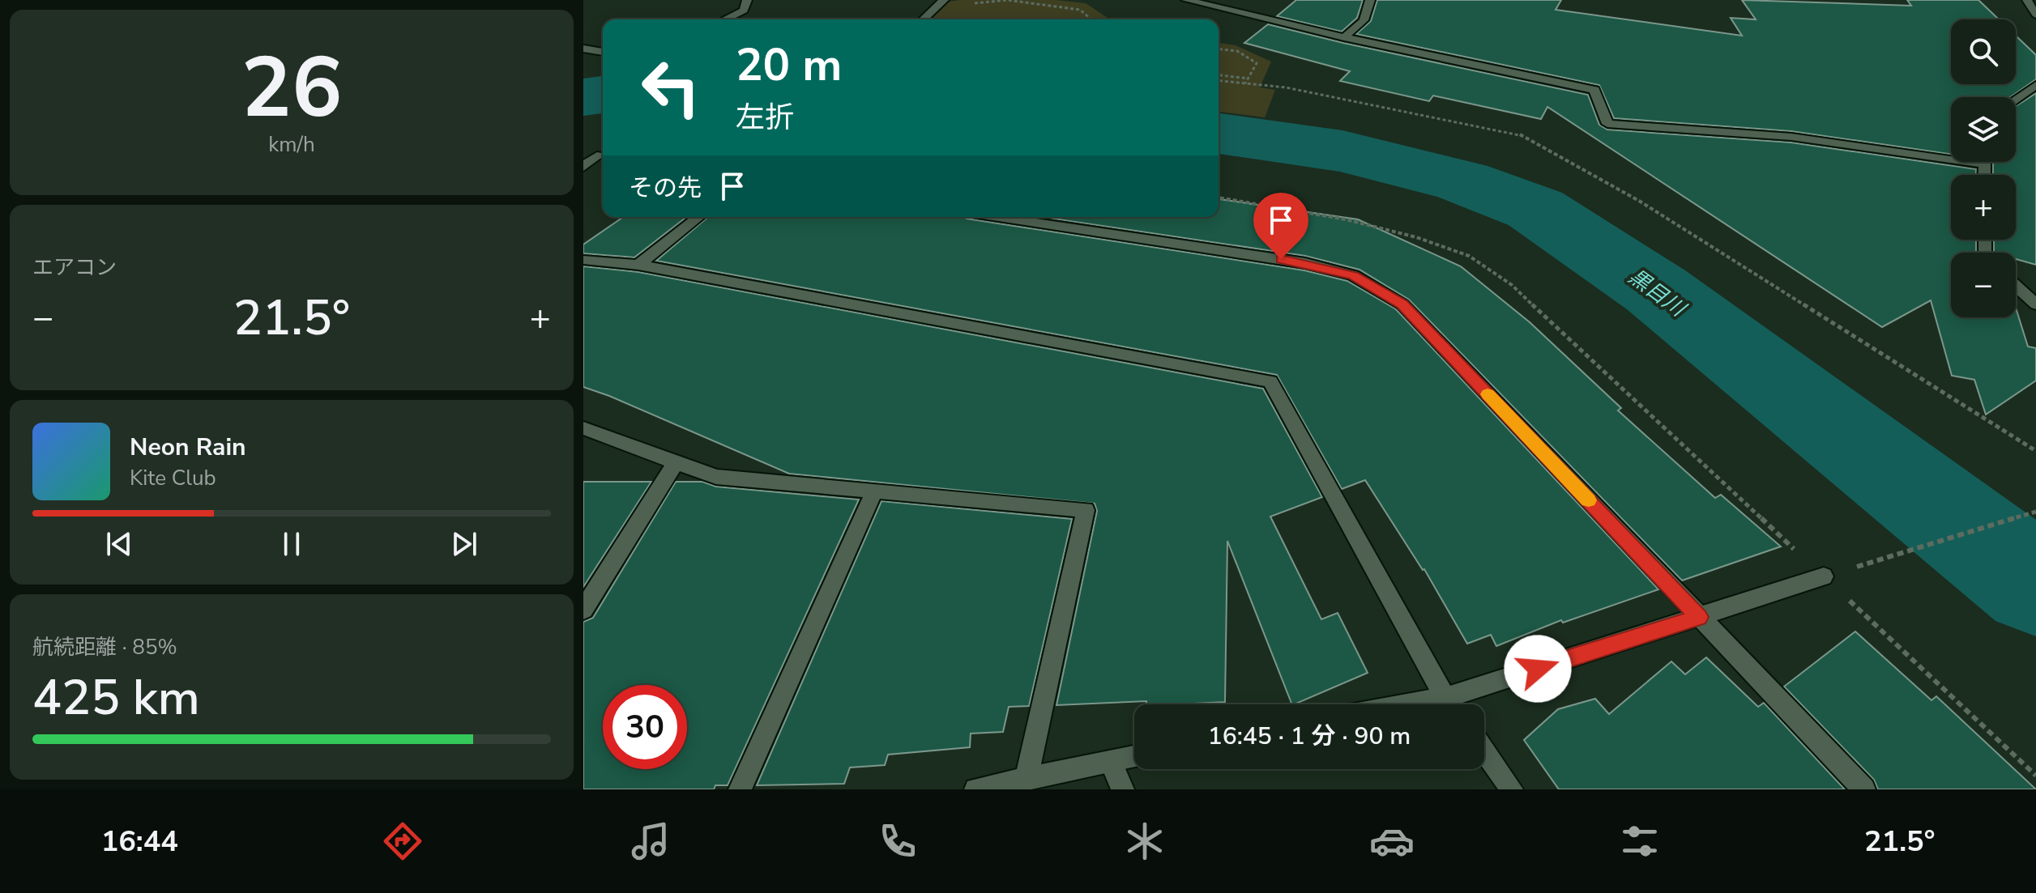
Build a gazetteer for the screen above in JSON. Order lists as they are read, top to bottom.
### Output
{
  "water": ["黒目川"],
  "page": {
    "tile": [
      ["26", "km/h"],
      "エアコン",
      ["航続距離 · 85%", "425 km"]
    ],
    "map_buttons": ["+", "−"],
    "turn": ["20 m", "左折"],
    "then": "その先",
    "heat": ["−", "21.5°", "+"],
    "song": ["Neon Rain", "Kite Club"],
    "limit": "30",
    "trip": "16:45 · 1 分 · 90 m",
    "tabs": ["16:44", "21.5°"]
  }
}
